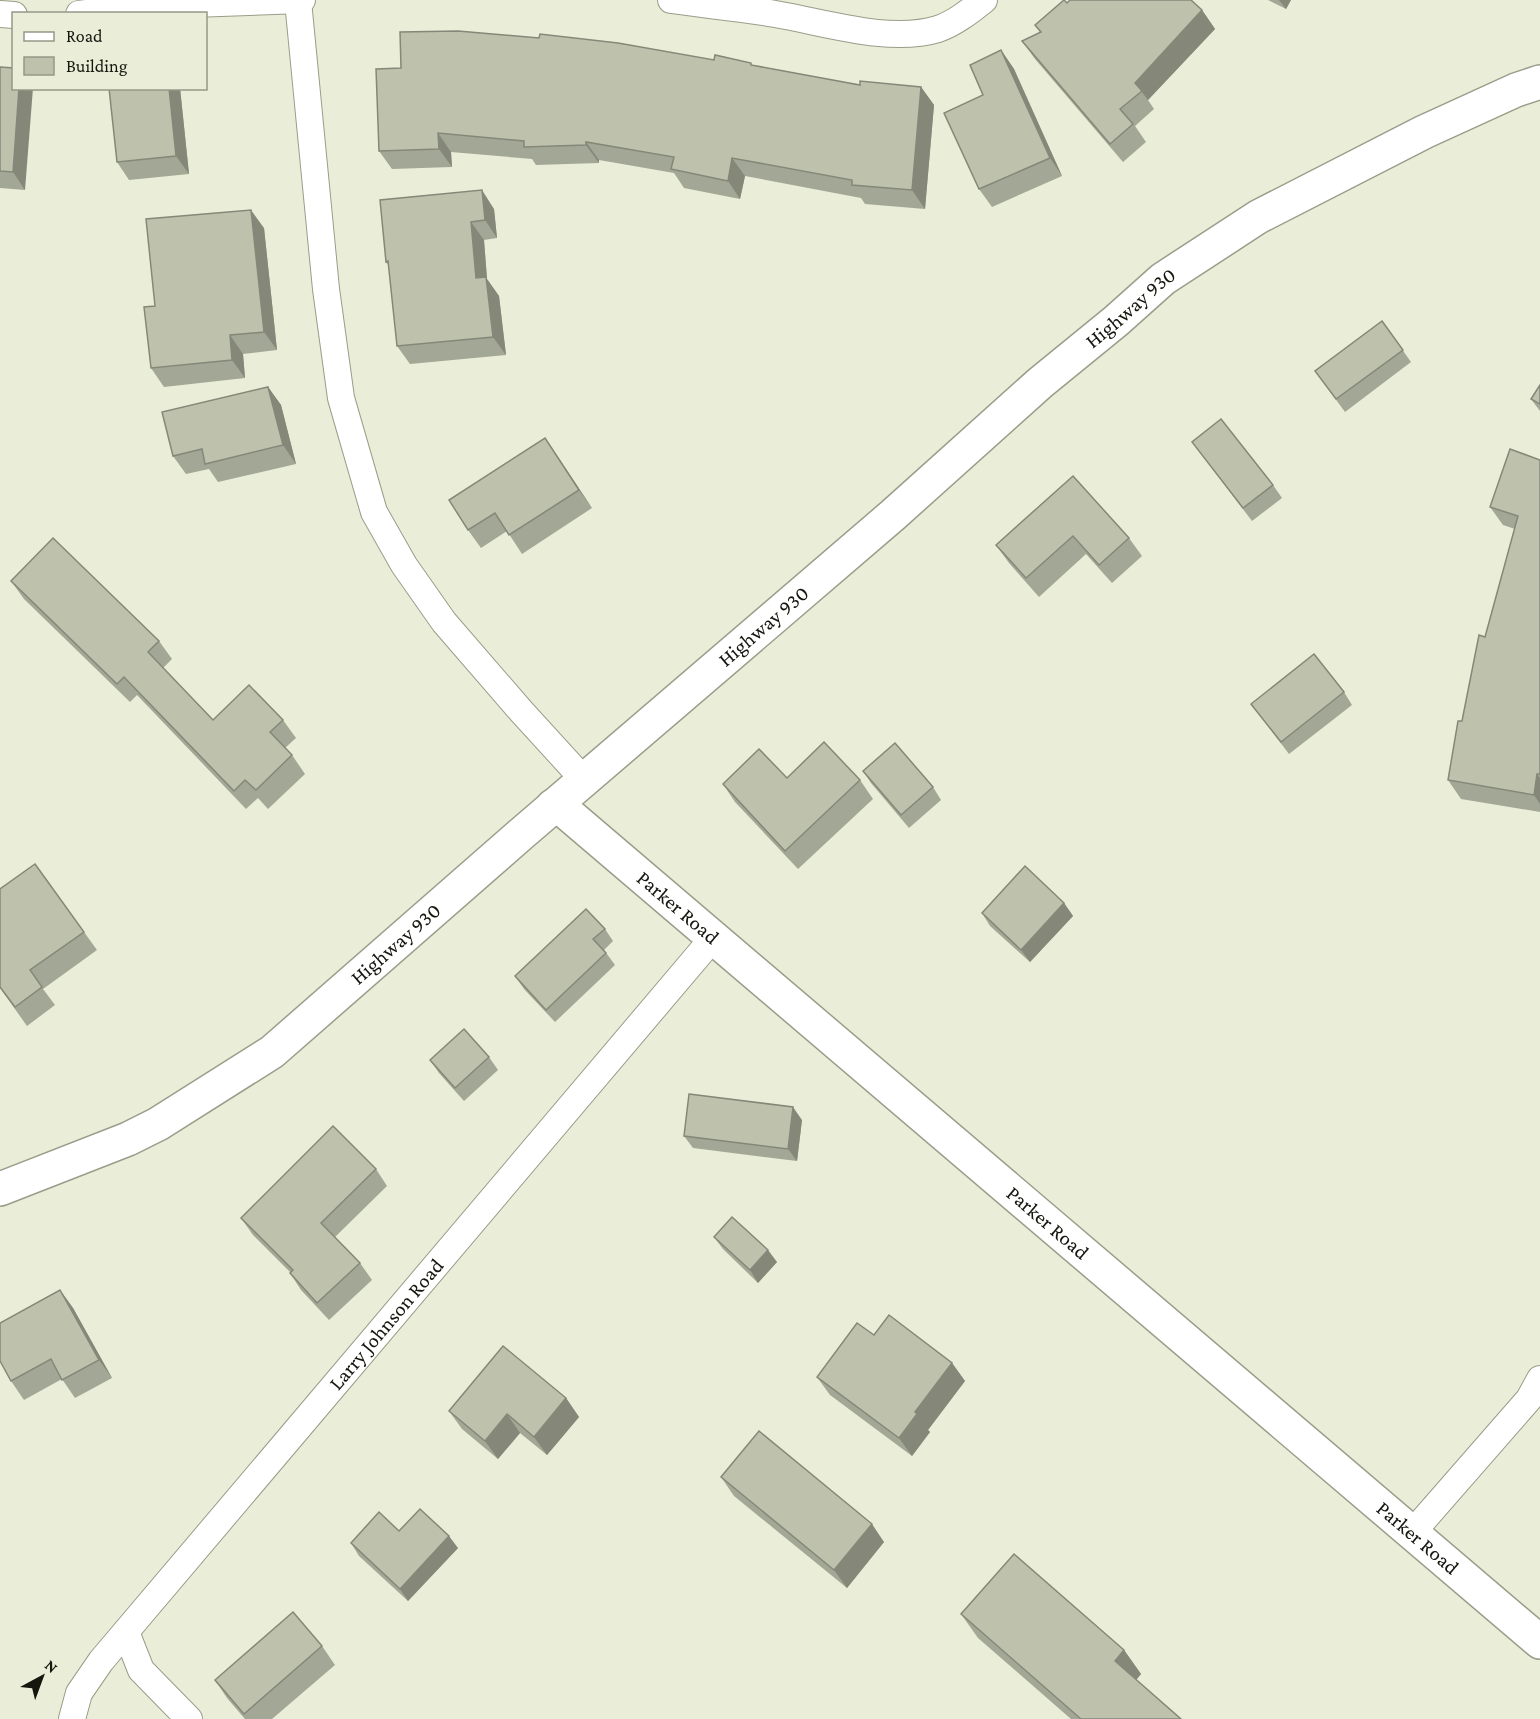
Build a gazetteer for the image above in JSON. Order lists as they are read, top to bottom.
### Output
{
  "streets": {
    "street": ["Highway 930", "Parker Road", "Larry Johnson Road"]
  },
  "crossings": [
    ["Highway 930", "Parker Road"],
    ["Parker Road", "Larry Johnson Road"]
  ],
  "legend": ["Road", "Building"],
  "north": "top right"
}
